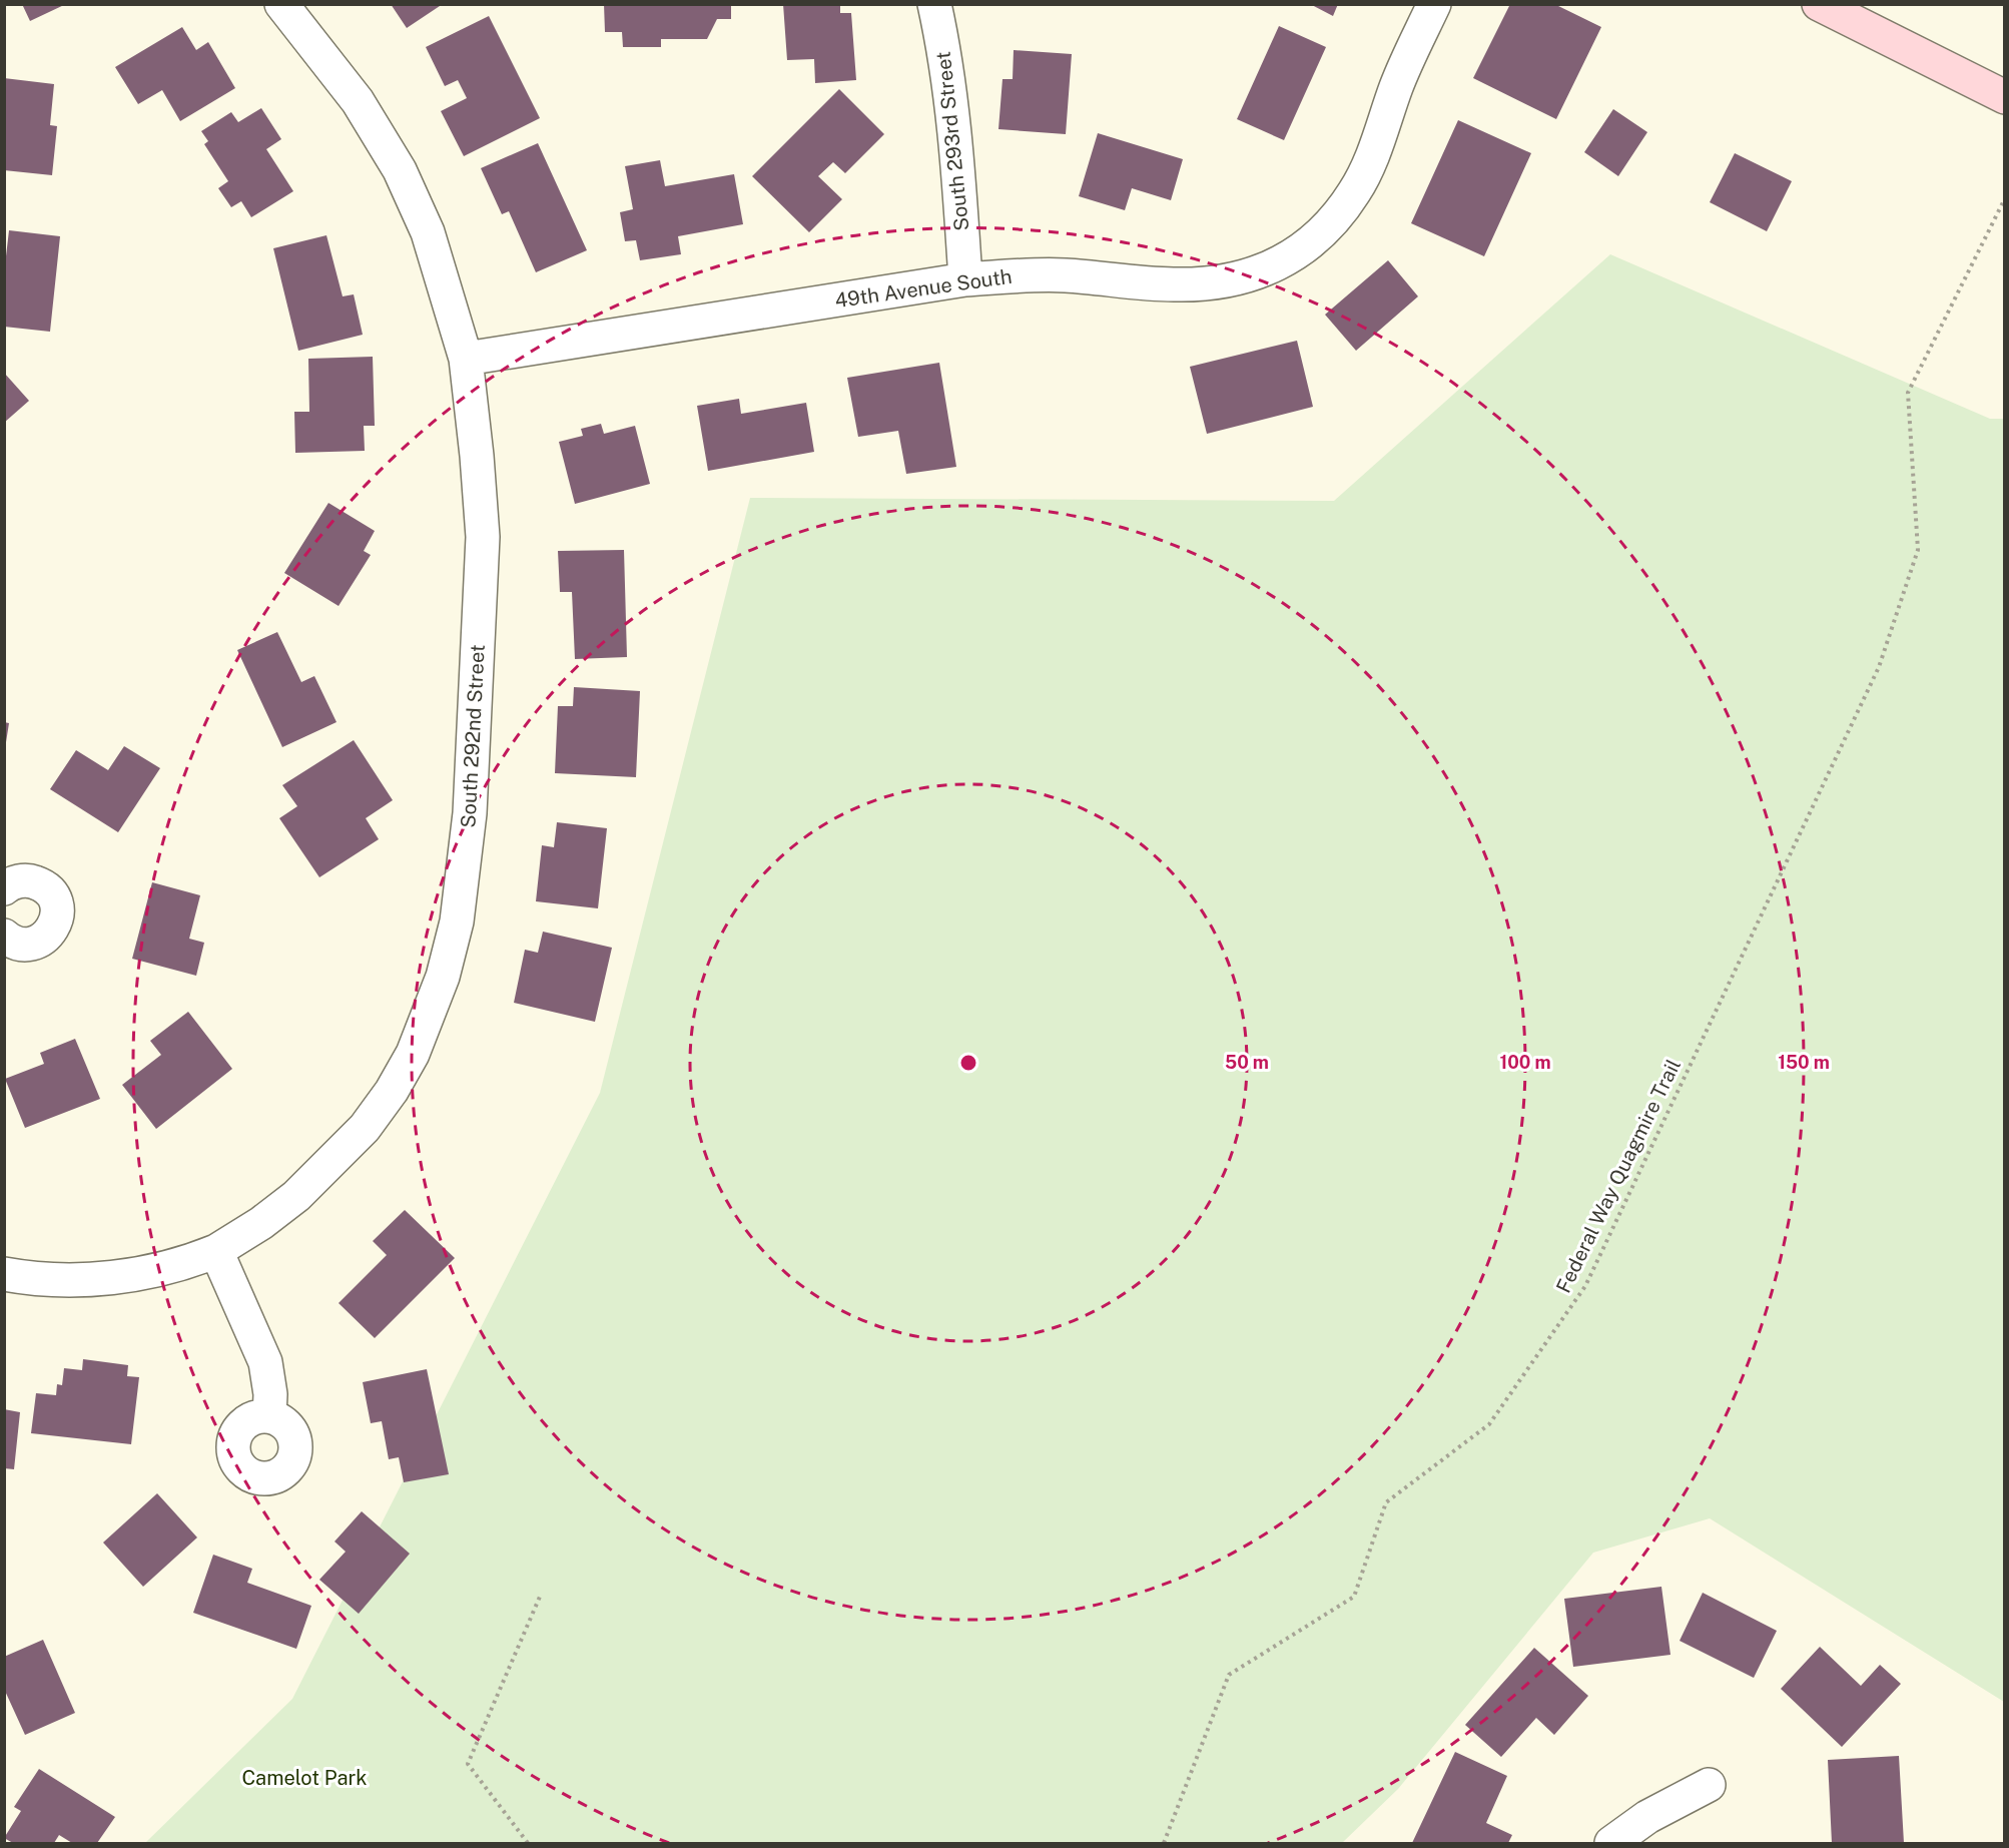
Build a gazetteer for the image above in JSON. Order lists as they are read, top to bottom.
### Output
{
  "streets": {
    "street": ["South 293rd Street", "49th Avenue South", "South 292nd Street"],
    "path": ["Federal Way Quagmire Trail"]
  },
  "crossings": [
    ["South 293rd Street", "49th Avenue South"],
    ["49th Avenue South", "South 292nd Street"]
  ],
  "parks": ["Camelot Park"],
  "rings": ["50 m", "100 m", "150 m"]
}
